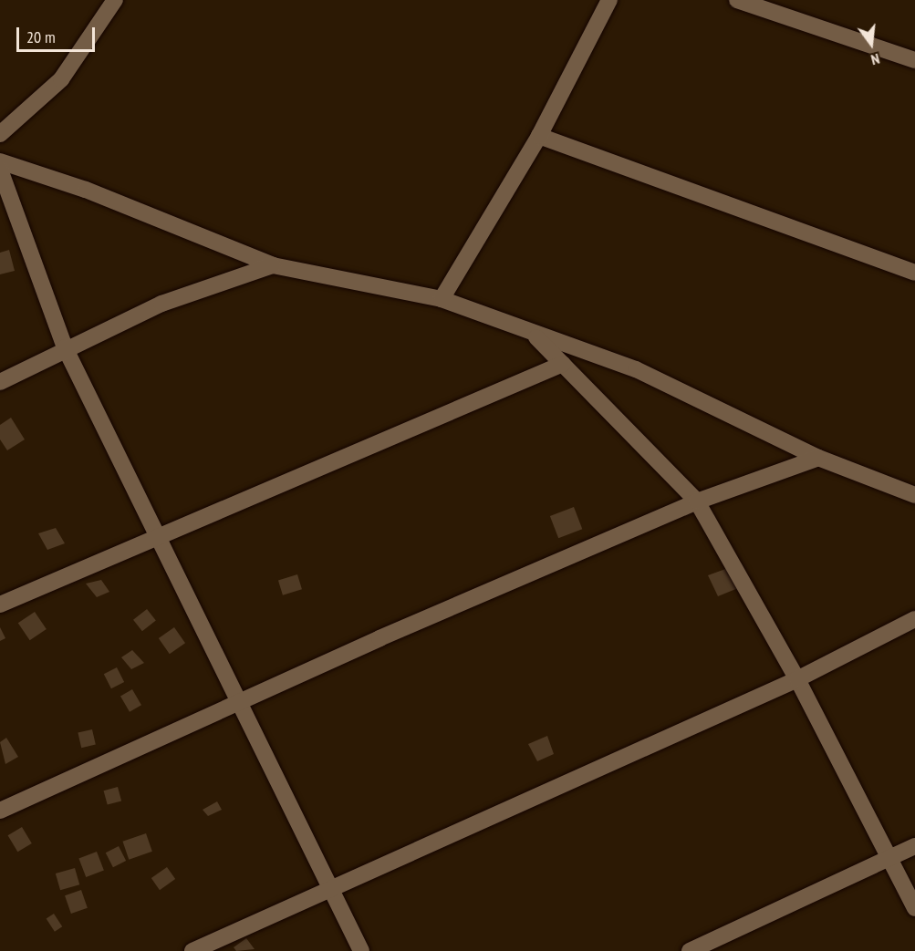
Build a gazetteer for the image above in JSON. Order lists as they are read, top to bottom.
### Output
{
  "scale_bar": "20 m",
  "north": "bottom"
}
